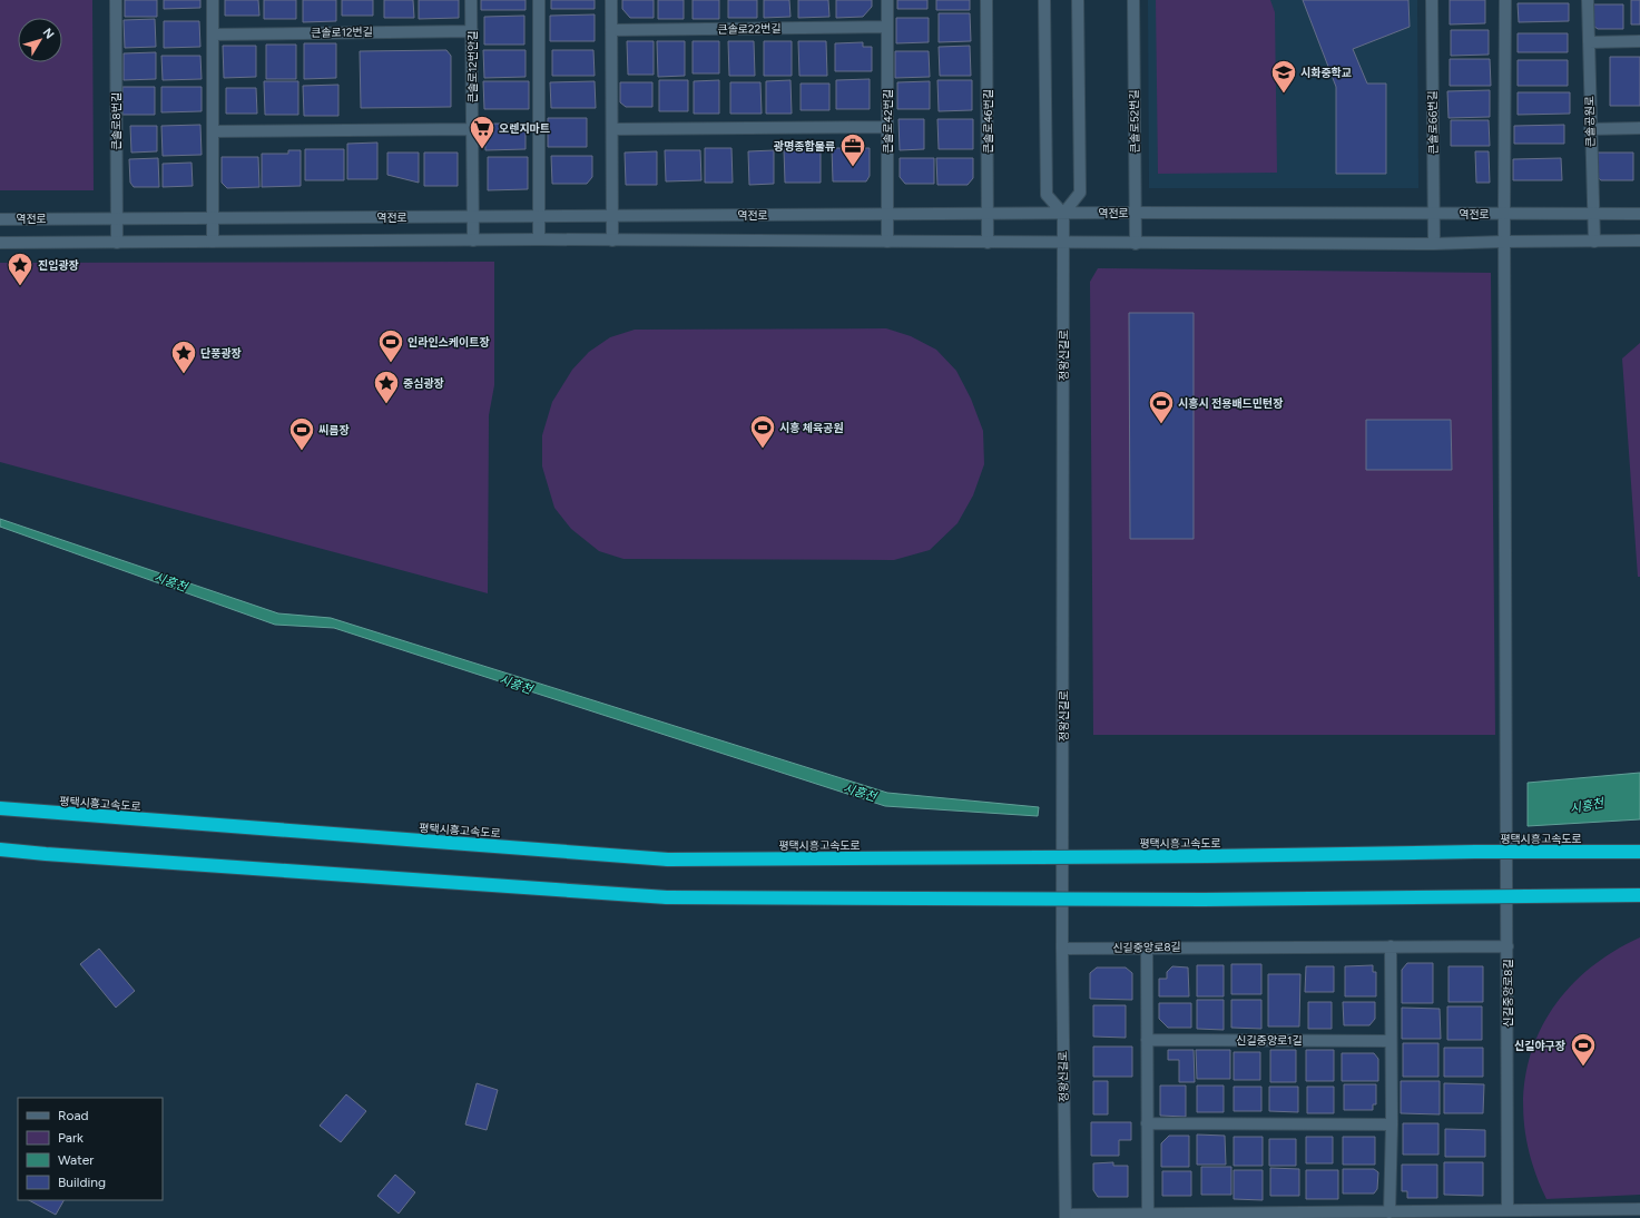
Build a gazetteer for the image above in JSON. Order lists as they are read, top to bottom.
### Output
{
  "streets": {
    "highway": ["평택시흥고속도로"],
    "street": [
      "큰솔로22번길",
      "큰솔로12번길",
      "큰솔로12번안길",
      "큰솔로8번길",
      "큰솔로42번길",
      "큰솔로46번길",
      "큰솔로52번길",
      "큰솔공원로",
      "큰솔로66번길",
      "역전로",
      "정왕신길로",
      "신길중앙로8길",
      "신길중앙로1길"
    ]
  },
  "crossings": [
    ["큰솔로22번길", "큰솔로42번길"],
    ["큰솔로12번길", "큰솔로12번안길"],
    ["큰솔로12번안길", "역전로"],
    ["큰솔로8번길", "역전로"],
    ["큰솔로42번길", "역전로"],
    ["큰솔로46번길", "역전로"],
    ["큰솔로52번길", "역전로"],
    ["큰솔공원로", "역전로"],
    ["큰솔로66번길", "역전로"],
    ["역전로", "정왕신길로"],
    ["역전로", "신길중앙로8길"],
    ["정왕신길로", "신길중앙로8길"]
  ],
  "water": ["시흥천"],
  "places": {
    "school or university": ["시화중학교"],
    "supermarket": ["오렌지마트"],
    "office": ["광명종합물류"],
    "place": ["진입광장", "단풍광장", "중심광장"],
    "sports": [
      "인라인스케이트장",
      "시흥시 전용배드민턴장",
      "시흥 체육공원",
      "씨름장",
      "신길야구장"
    ]
  },
  "legend": [
    "Road",
    "Park",
    "Water",
    "Building"
  ],
  "north": "top right"
}
